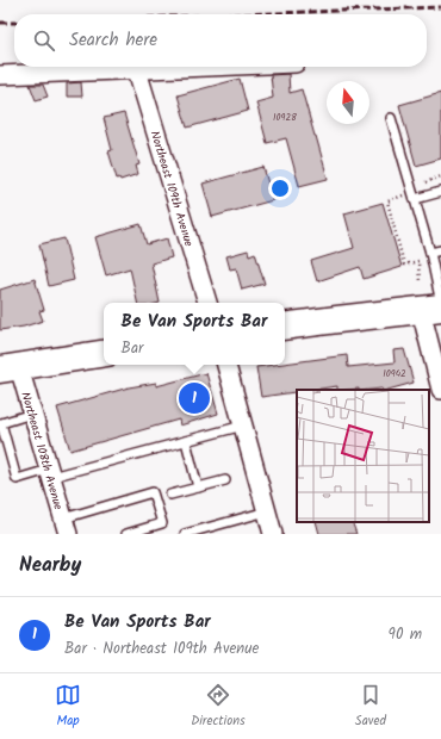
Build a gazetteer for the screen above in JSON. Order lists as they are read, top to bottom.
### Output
{
  "streets": {
    "street": ["Northeast 109th Avenue", "Northeast 108th Avenue"]
  },
  "house_numbers": ["10928", "10942"],
  "north": "top",
  "page": {
    "search": "Search here",
    "popup": ["Be Van Sports Bar", "Bar"],
    "pins": "1",
    "heading": "Nearby",
    "list": [
      {
        "mark": "1",
        "name": "Be Van Sports Bar",
        "note": "Bar · Northeast 109th Avenue",
        "value": "90 m"
      }
    ],
    "nav": ["Map", "Directions", "Saved"]
  }
}
